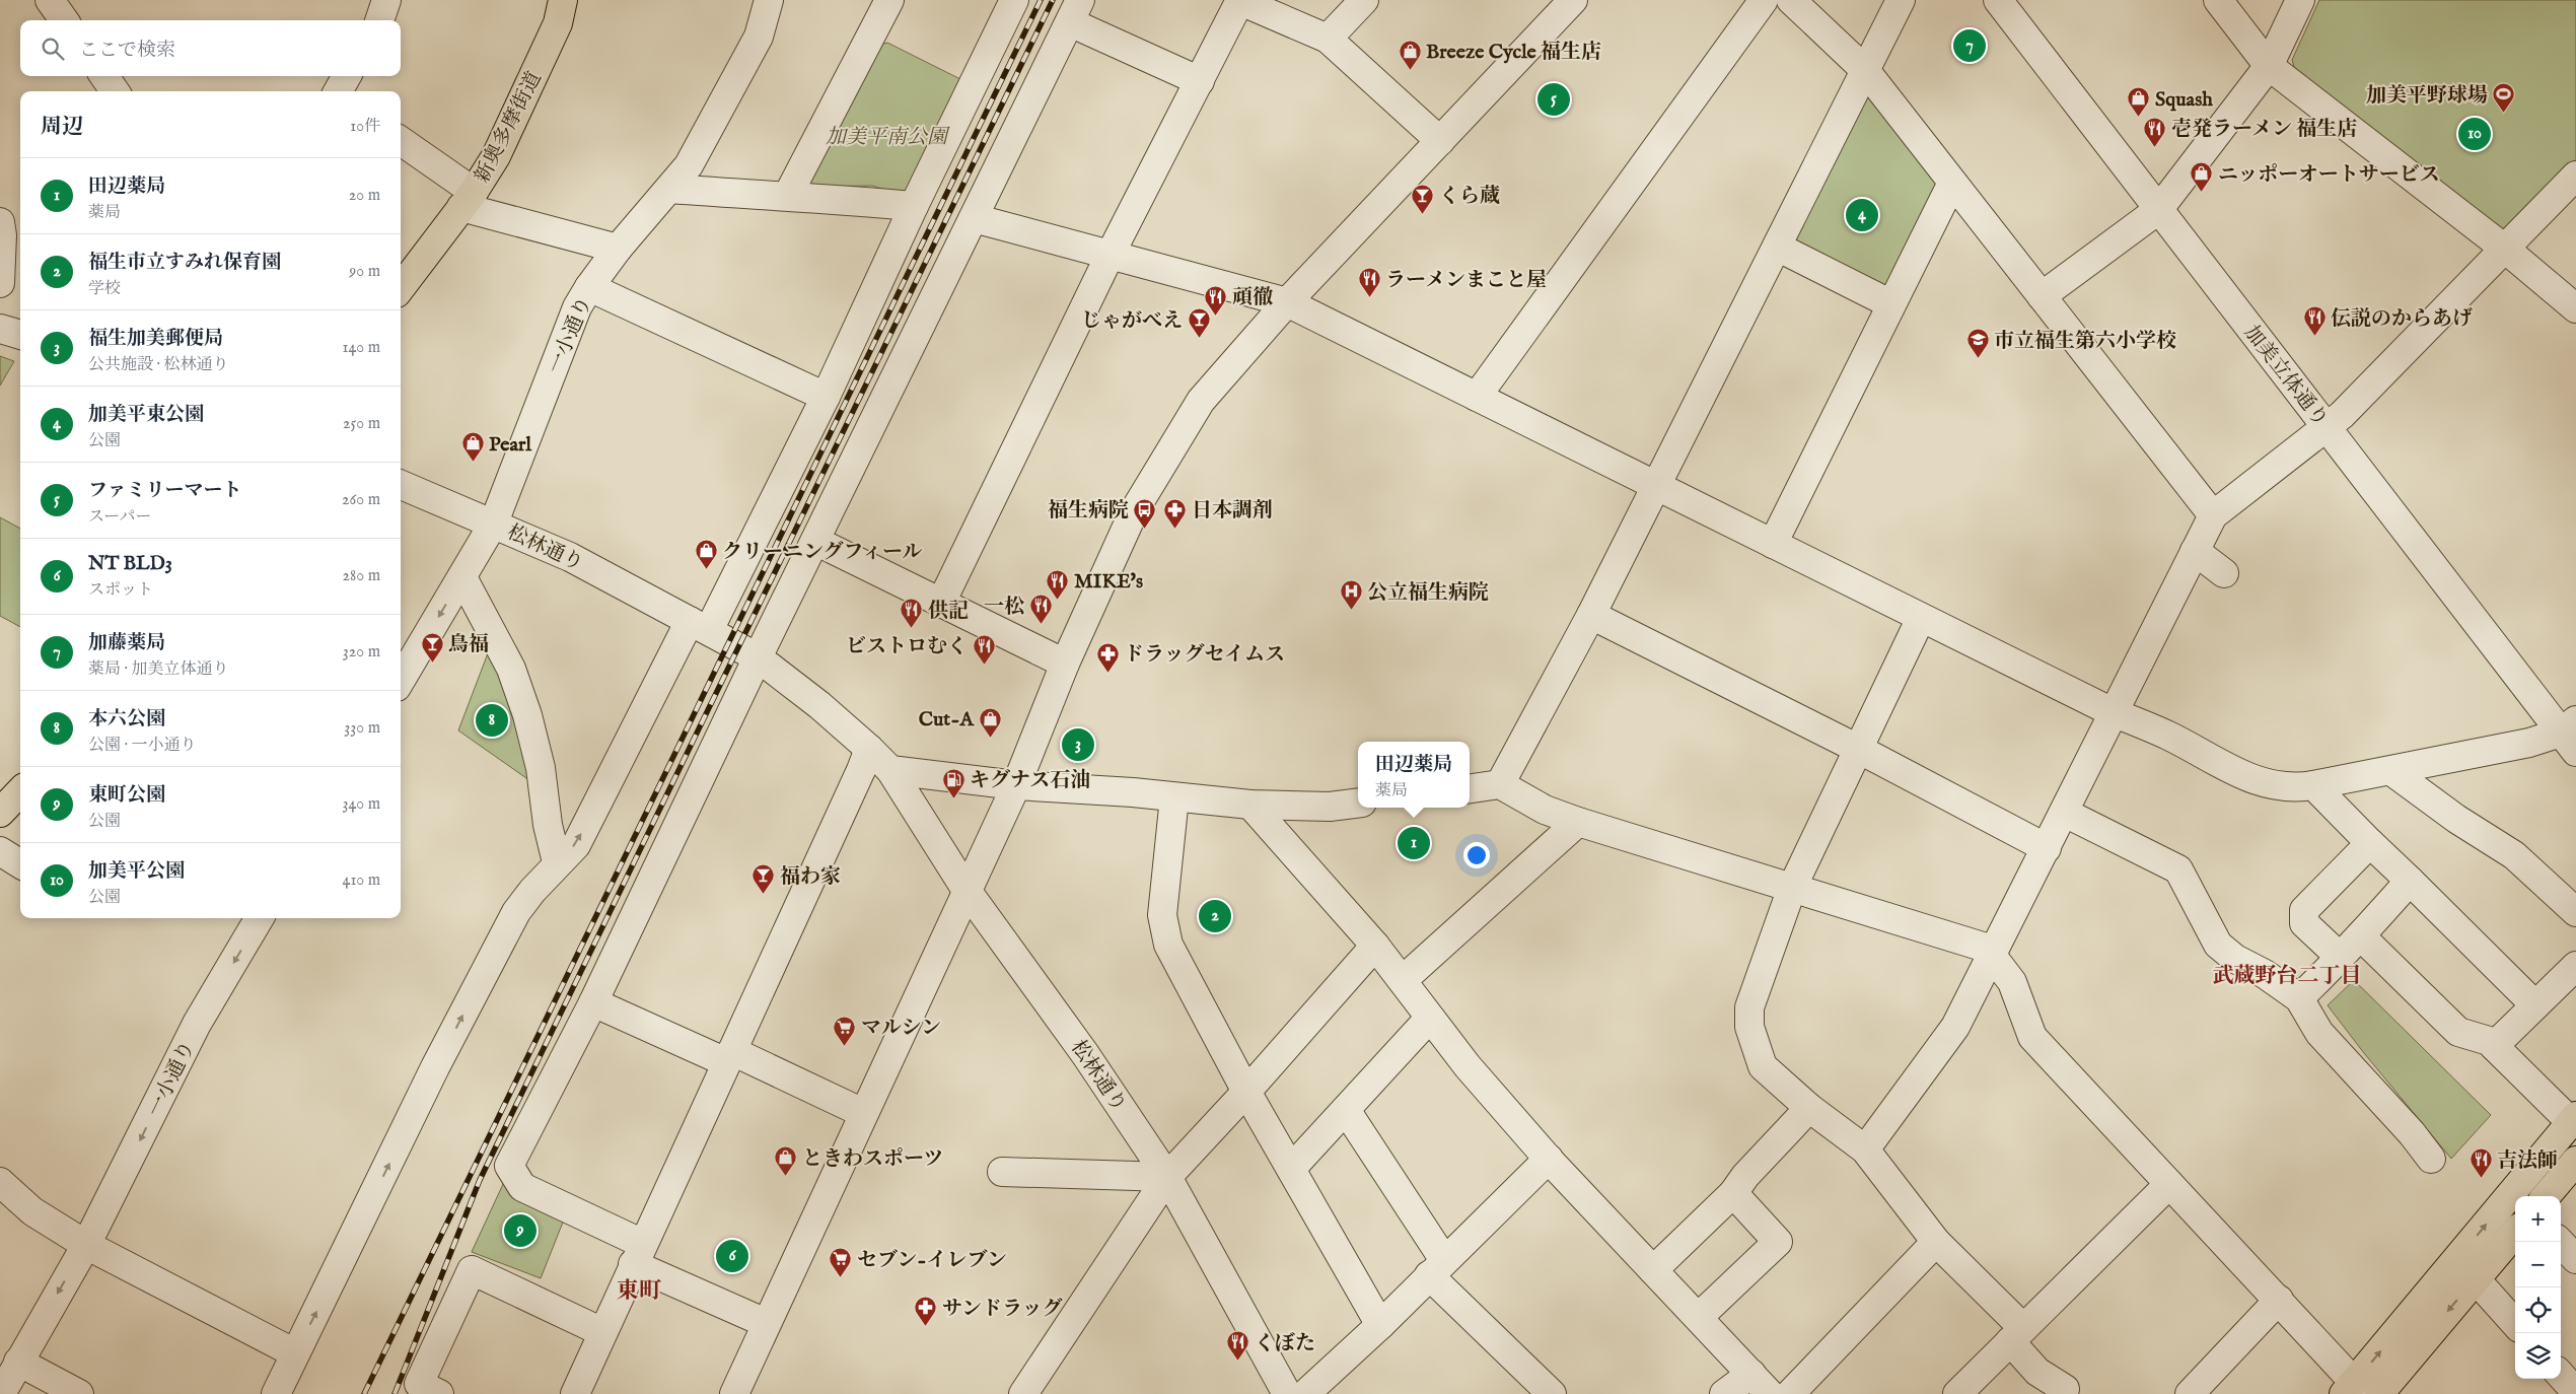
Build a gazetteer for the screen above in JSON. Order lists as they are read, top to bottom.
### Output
{
  "streets": {
    "main road": ["新奥多摩街道"],
    "street": ["一小通り", "加美立体通り", "松林通り"]
  },
  "crossings": [
    ["一小通り", "松林通り"]
  ],
  "districts": ["武蔵野台二丁目", "東町"],
  "parks": ["加美平南公園"],
  "places": {
    "shop": [
      "Breeze Cycle 福生店",
      "Squash",
      "ニッポーオートサービス",
      "Pearl",
      "クリーニングフィール",
      "Cut-A",
      "ときわスポーツ"
    ],
    "sports": ["加美平野球場"],
    "restaurant": [
      "壱発ラーメン 福生店",
      "ラーメンまこと屋",
      "頑徹",
      "伝説のからあげ",
      "MIKE's",
      "一松",
      "供記",
      "ビストロむく",
      "吉法師",
      "くぼた"
    ],
    "bar": [
      "くら蔵",
      "じゃがべえ",
      "鳥福",
      "福わ家"
    ],
    "school or university": ["市立福生第六小学校"],
    "bus stop": ["福生病院"],
    "pharmacy": ["日本調剤", "ドラッグセイムス", "サンドラッグ"],
    "hospital": ["公立福生病院"],
    "fuel station": ["キグナス石油"],
    "supermarket": ["マルシン", "セブン-イレブン"]
  },
  "page": {
    "search": "ここで検索",
    "pins": [
      "7",
      "5",
      "10",
      "4",
      "8",
      "3",
      "1",
      "2",
      "9",
      "6"
    ],
    "heading": ["周辺", "10件"],
    "list": [
      {
        "mark": "1",
        "name": "田辺薬局",
        "note": "薬局",
        "value": "20 m"
      },
      {
        "mark": "2",
        "name": "福生市立すみれ保育園",
        "note": "学校",
        "value": "90 m"
      },
      {
        "mark": "3",
        "name": "福生加美郵便局",
        "note": "公共施設 · 松林通り",
        "value": "140 m"
      },
      {
        "mark": "4",
        "name": "加美平東公園",
        "note": "公園",
        "value": "250 m"
      },
      {
        "mark": "5",
        "name": "ファミリーマート",
        "note": "スーパー",
        "value": "260 m"
      },
      {
        "mark": "6",
        "name": "NT BLD3",
        "note": "スポット",
        "value": "280 m"
      },
      {
        "mark": "7",
        "name": "加藤薬局",
        "note": "薬局 · 加美立体通り",
        "value": "320 m"
      },
      {
        "mark": "8",
        "name": "本六公園",
        "note": "公園 · 一小通り",
        "value": "330 m"
      },
      {
        "mark": "9",
        "name": "東町公園",
        "note": "公園",
        "value": "340 m"
      },
      {
        "mark": "10",
        "name": "加美平公園",
        "note": "公園",
        "value": "410 m"
      }
    ],
    "popup": ["田辺薬局", "薬局"],
    "map_buttons": ["+", "−"]
  }
}
